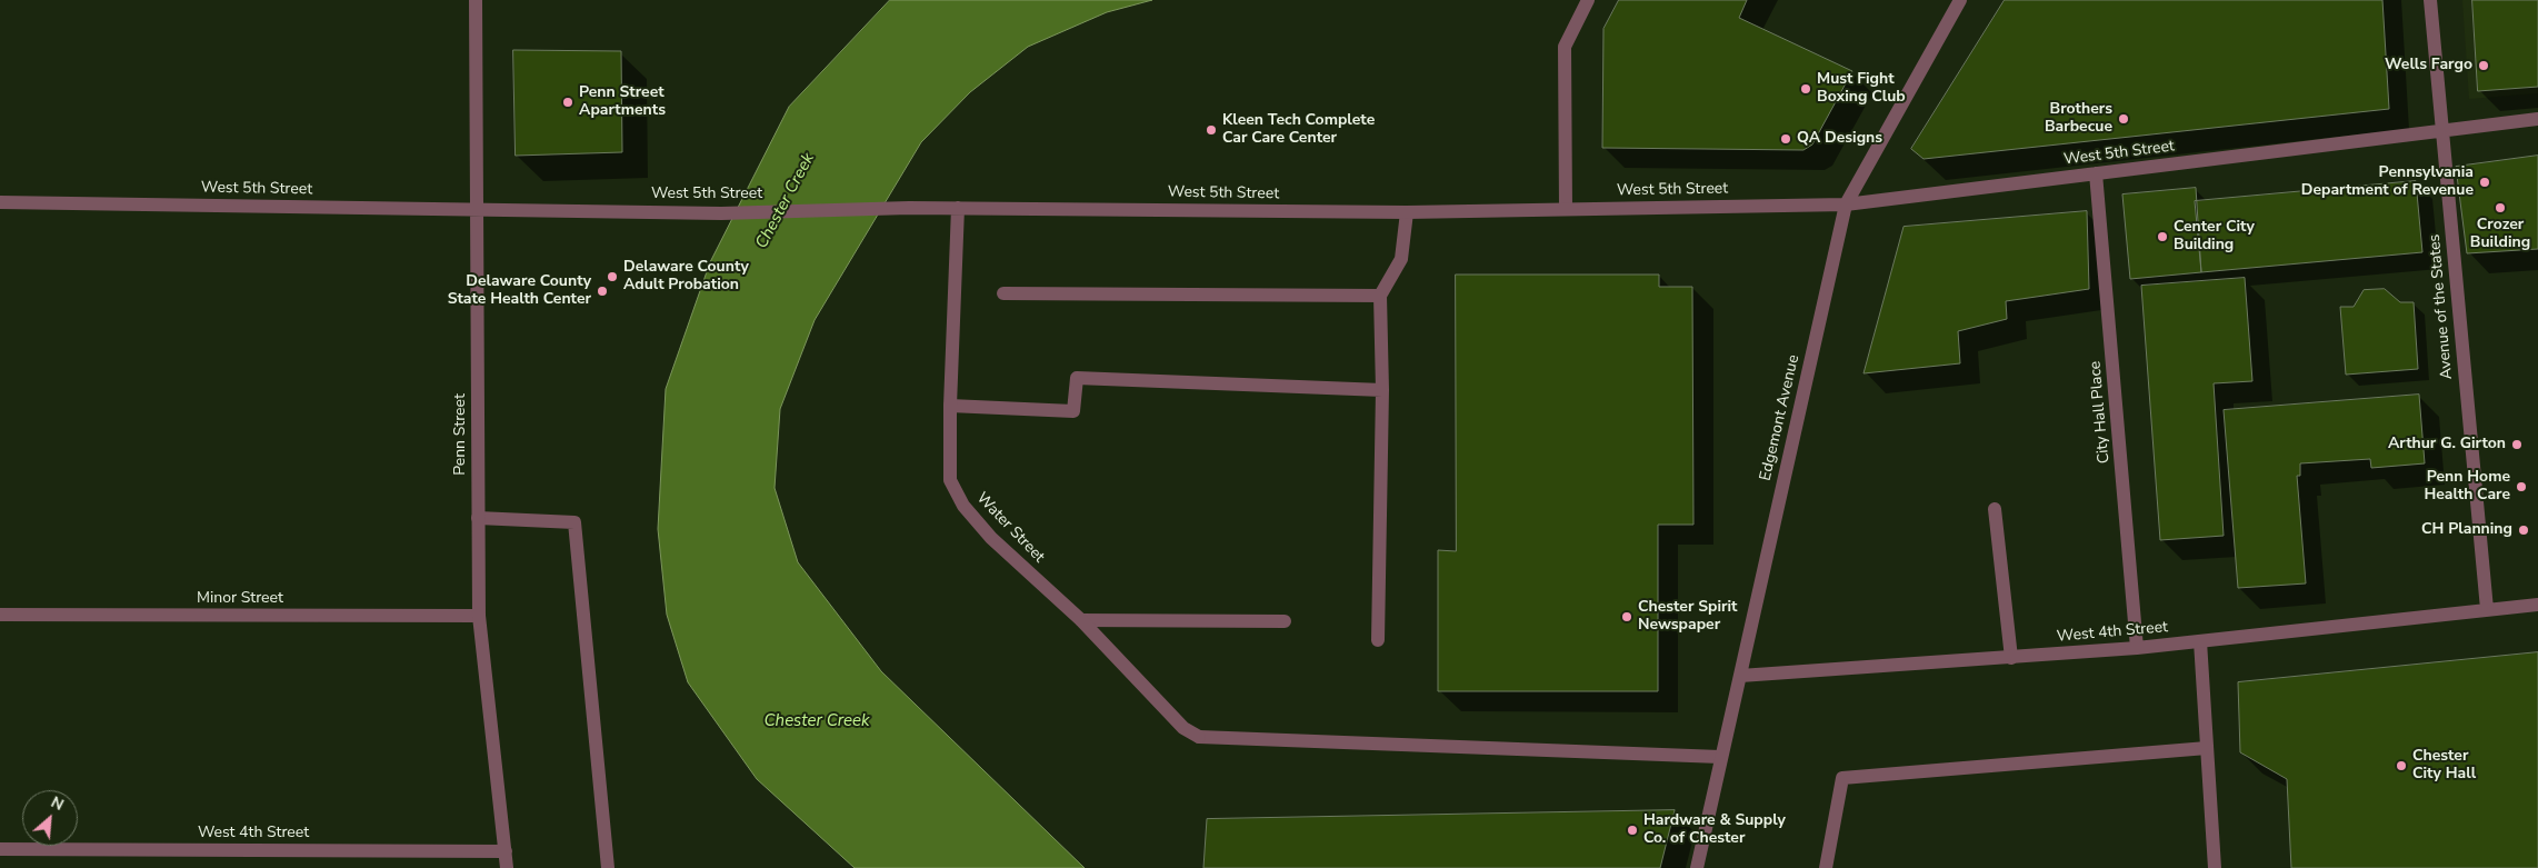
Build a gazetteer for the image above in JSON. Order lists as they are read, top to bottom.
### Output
{
  "streets": {
    "street": [
      "West 5th Street",
      "Avenue of the States",
      "City Hall Place",
      "Edgemont Avenue",
      "Penn Street",
      "Water Street",
      "Minor Street",
      "West 4th Street"
    ]
  },
  "crossings": [
    ["West 5th Street", "Avenue of the States"],
    ["West 5th Street", "City Hall Place"],
    ["West 5th Street", "Edgemont Avenue"],
    ["West 5th Street", "Penn Street"],
    ["West 5th Street", "Water Street"],
    ["Avenue of the States", "West 4th Street"],
    ["City Hall Place", "West 4th Street"],
    ["Edgemont Avenue", "Water Street"],
    ["Edgemont Avenue", "West 4th Street"],
    ["Penn Street", "Minor Street"],
    ["Penn Street", "West 4th Street"]
  ],
  "water": ["Chester Creek"],
  "places": [
    "Wells Fargo",
    "Must Fight Boxing Club",
    "Penn Street Apartments",
    "Brothers Barbecue",
    "Kleen Tech Complete Car Care Center",
    "QA Designs",
    "Pennsylvania Department of Revenue",
    "Crozer Building",
    "Center City Building",
    "Delaware County Adult Probation",
    "Delaware County State Health Center",
    "Arthur G. Girton",
    "Penn Home Health Care",
    "CH Planning",
    "Chester Spirit Newspaper",
    "Chester City Hall",
    "Hardware & Supply Co. of Chester"
  ],
  "north": "top right"
}
